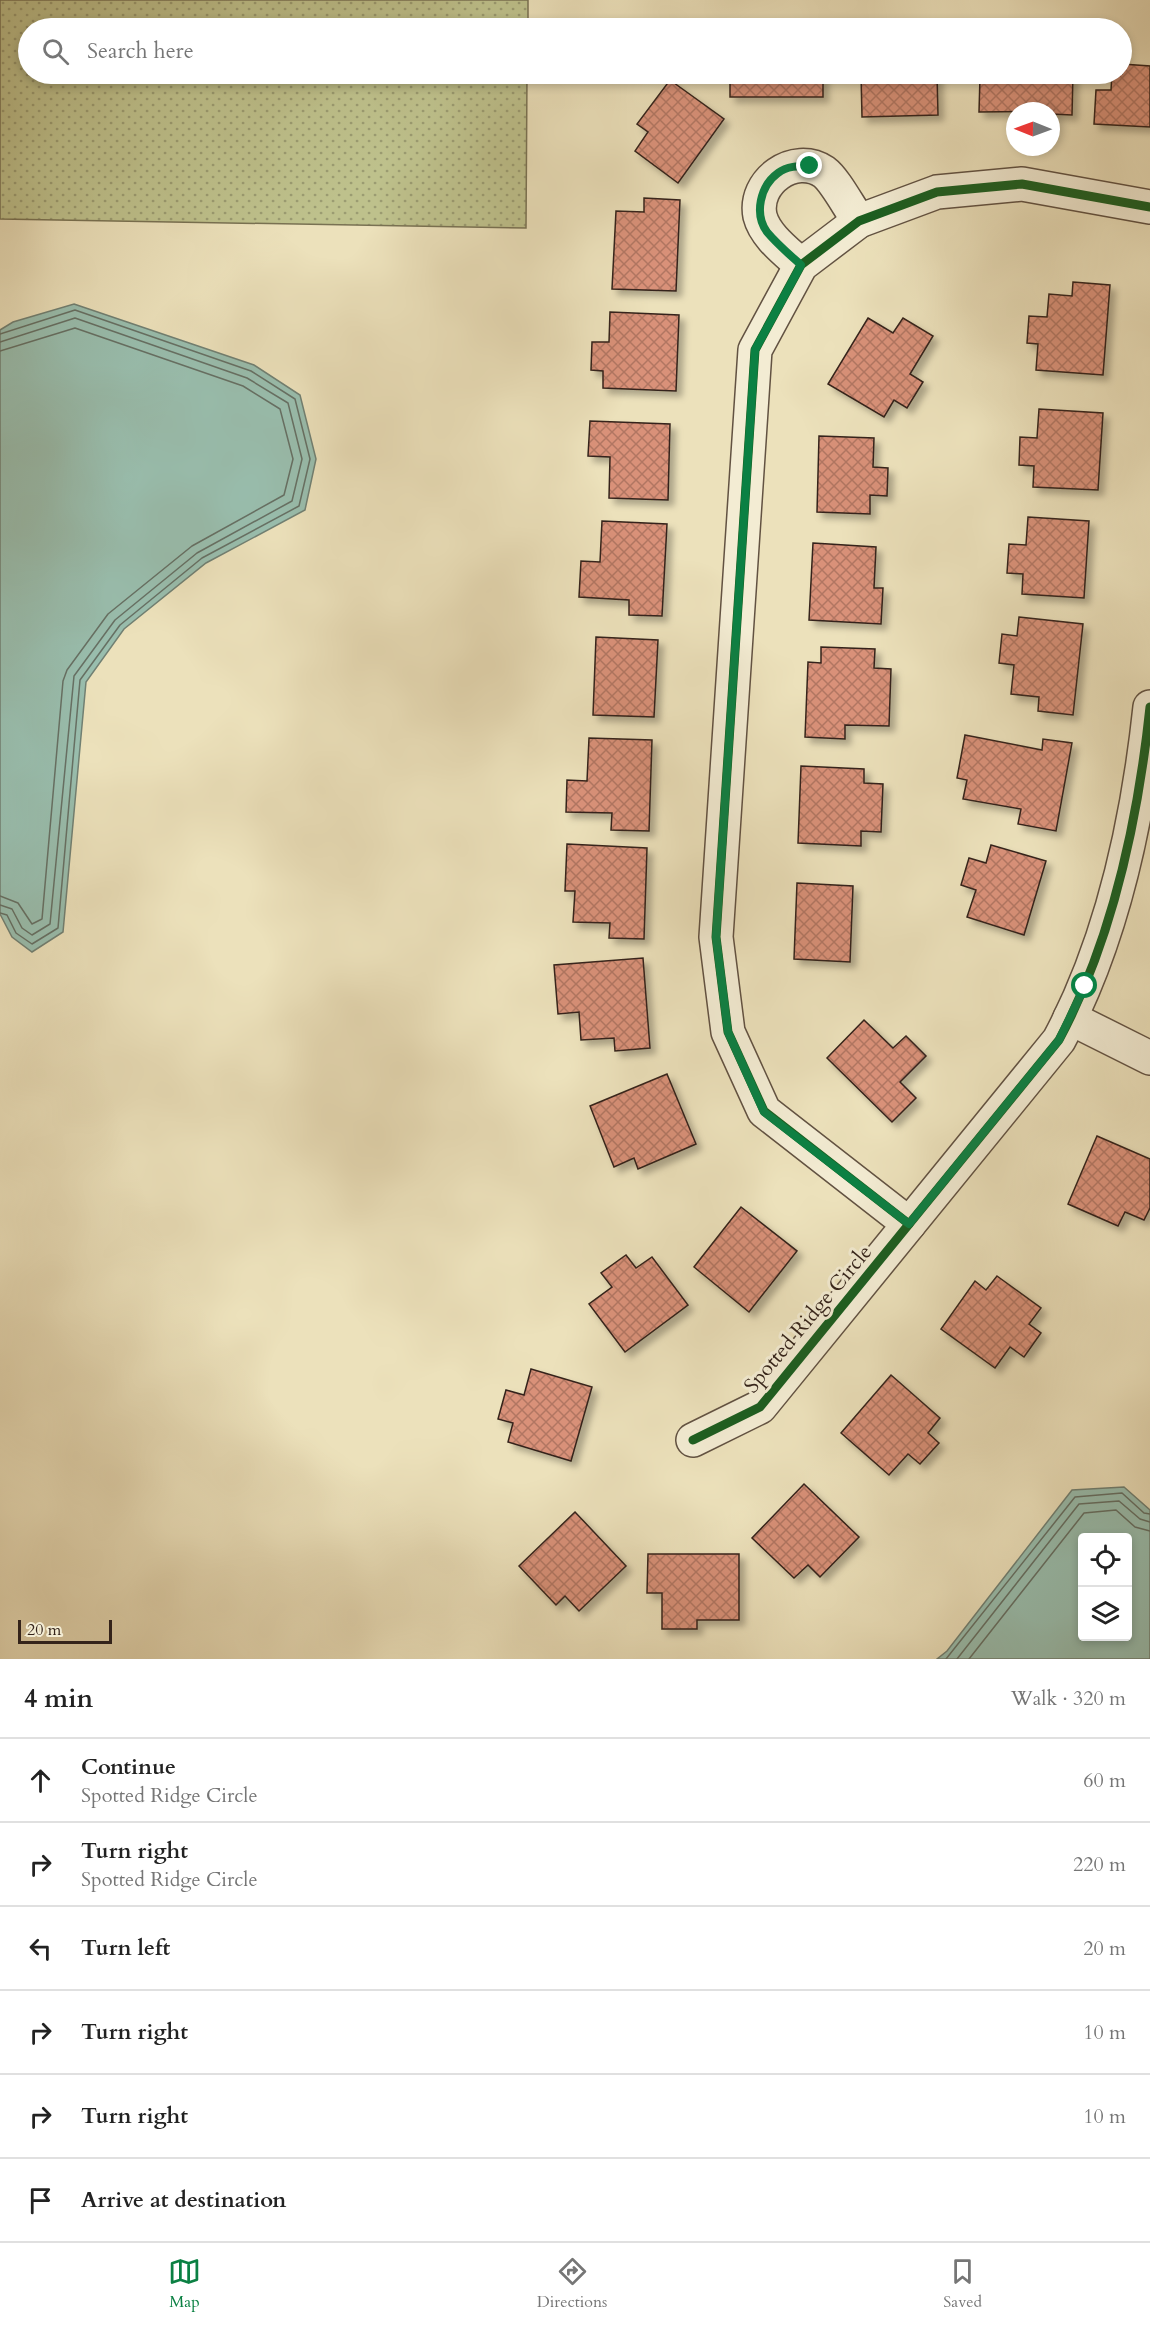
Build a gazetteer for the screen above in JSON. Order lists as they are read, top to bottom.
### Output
{
  "streets": {
    "street": ["Spotted Ridge Circle"]
  },
  "scale_bar": "20 m",
  "north": "left",
  "page": {
    "search": "Search here",
    "scale": "20 m",
    "heading": ["4 min", "Walk · 320 m"],
    "list": [
      ["Continue", "Spotted Ridge Circle", "60 m"],
      ["Turn right", "Spotted Ridge Circle", "220 m"],
      ["Turn left", "20 m"],
      ["Turn right", "10 m"],
      ["Turn right", "10 m"],
      "Arrive at destination"
    ],
    "nav": ["Map", "Directions", "Saved"]
  }
}
